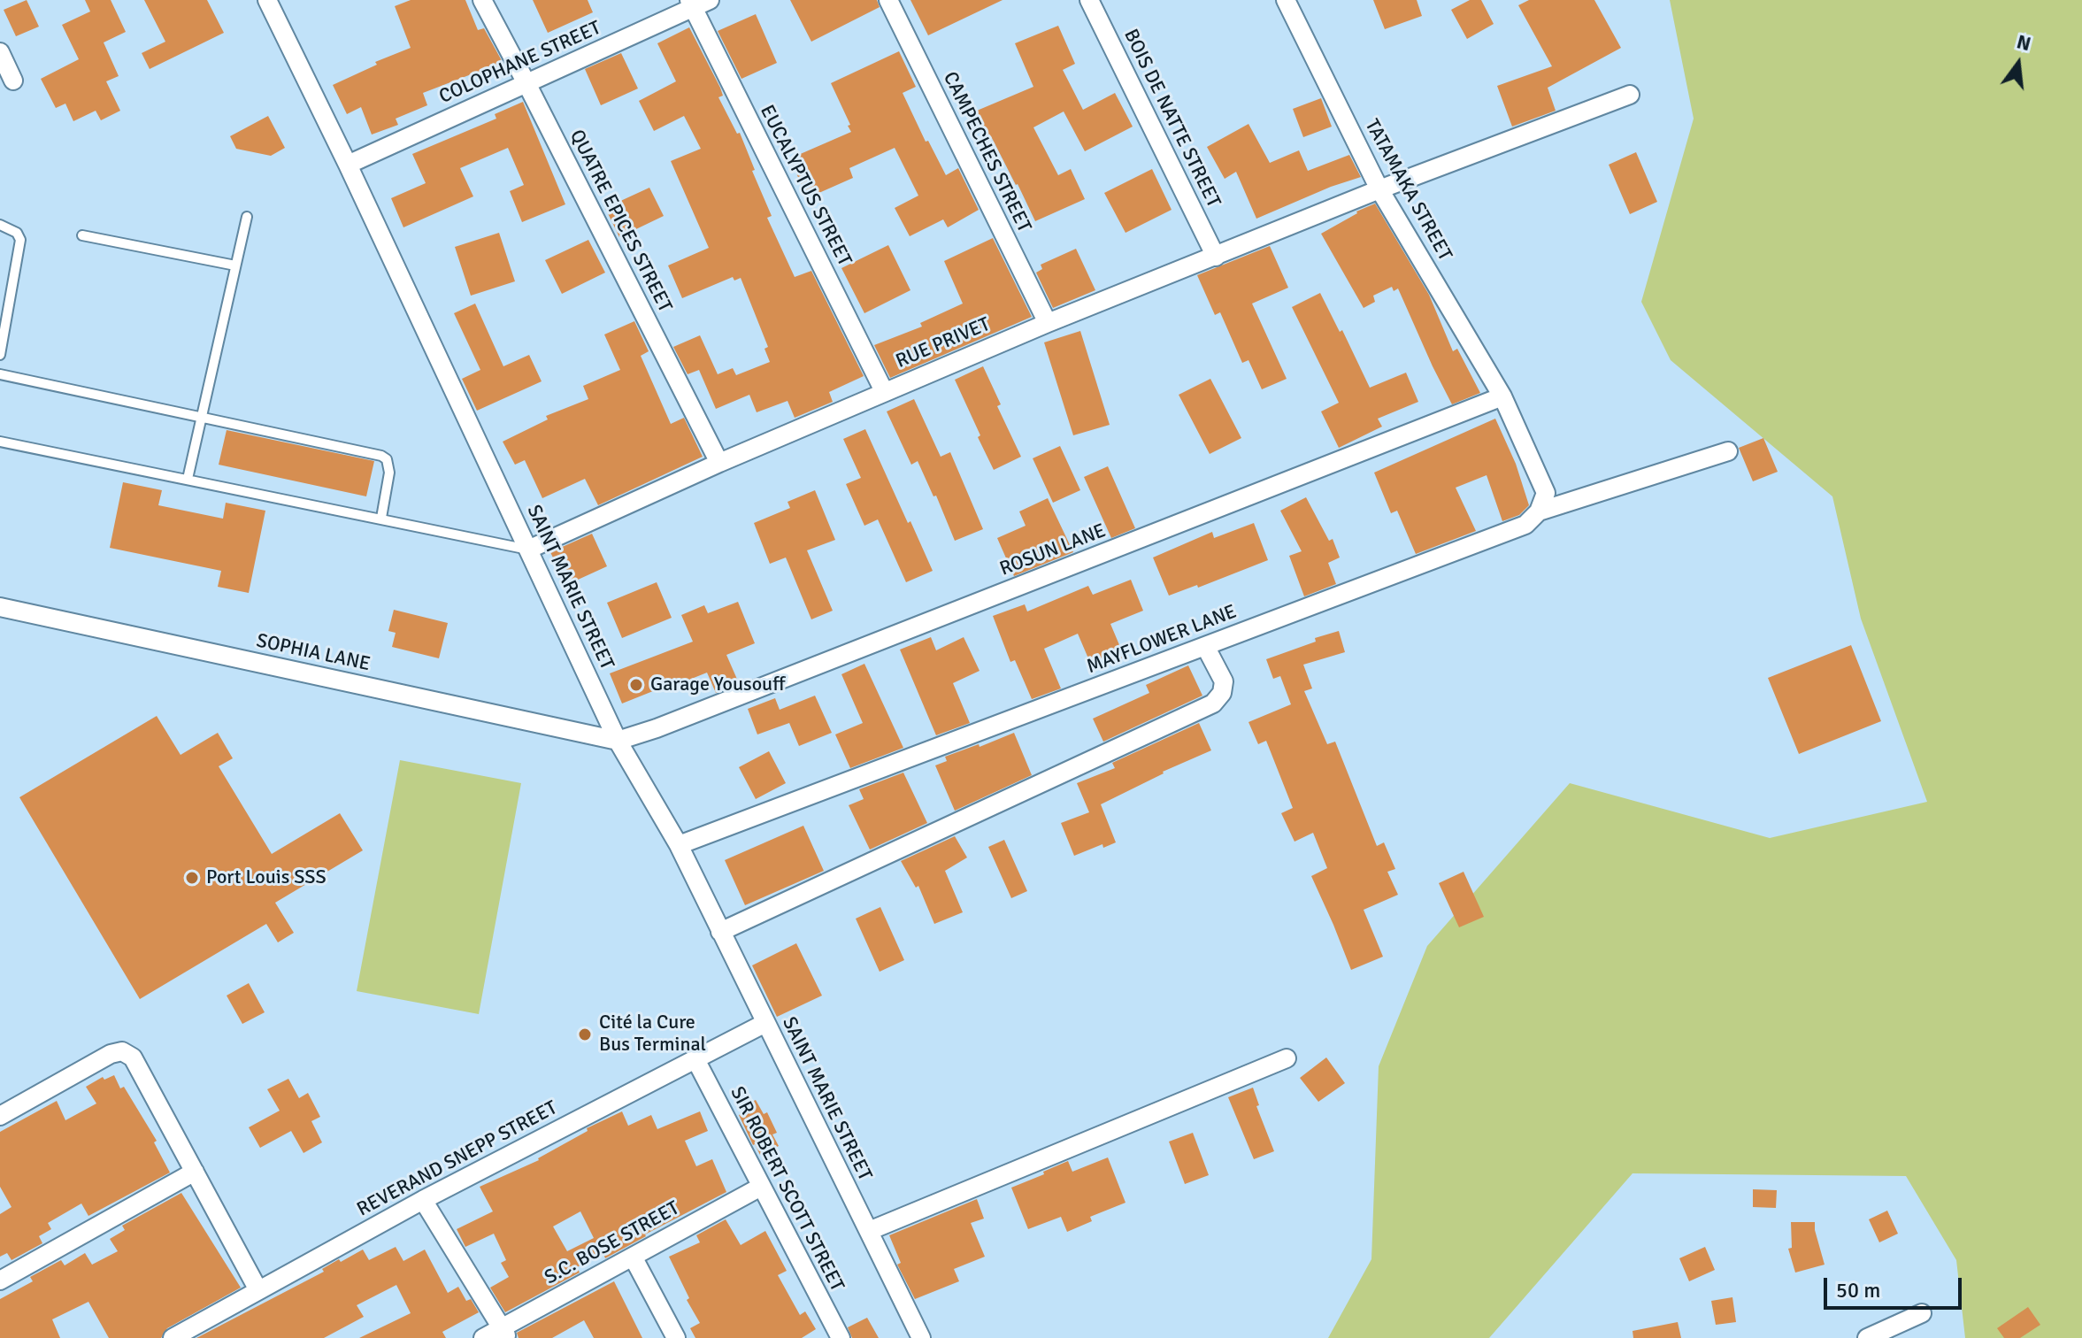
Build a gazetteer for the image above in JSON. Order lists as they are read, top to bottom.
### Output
{
  "streets": {
    "street": [
      "COLOPHANE STREET",
      "BOIS DE NATTE STREET",
      "CAMPECHES STREET",
      "EUCALYPTUS STREET",
      "TATAMAKA STREET",
      "QUATRE EPICES STREET",
      "RUE PRIVET",
      "ROSUN LANE",
      "SAINT MARIE STREET",
      "MAYFLOWER LANE",
      "SOPHIA LANE",
      "REVERAND SNEPP STREET",
      "SIR ROBERT SCOTT STREET",
      "S.C. BOSE STREET"
    ]
  },
  "crossings": [
    ["COLOPHANE STREET", "EUCALYPTUS STREET"],
    ["COLOPHANE STREET", "QUATRE EPICES STREET"],
    ["COLOPHANE STREET", "SAINT MARIE STREET"],
    ["BOIS DE NATTE STREET", "RUE PRIVET"],
    ["CAMPECHES STREET", "RUE PRIVET"],
    ["EUCALYPTUS STREET", "RUE PRIVET"],
    ["TATAMAKA STREET", "RUE PRIVET"],
    ["TATAMAKA STREET", "ROSUN LANE"],
    ["QUATRE EPICES STREET", "RUE PRIVET"],
    ["RUE PRIVET", "SAINT MARIE STREET"],
    ["ROSUN LANE", "SAINT MARIE STREET"],
    ["ROSUN LANE", "SOPHIA LANE"],
    ["SAINT MARIE STREET", "MAYFLOWER LANE"],
    ["SAINT MARIE STREET", "SOPHIA LANE"],
    ["SAINT MARIE STREET", "REVERAND SNEPP STREET"],
    ["REVERAND SNEPP STREET", "SIR ROBERT SCOTT STREET"],
    ["SIR ROBERT SCOTT STREET", "S.C. BOSE STREET"]
  ],
  "places": ["Garage Yousouff", "Port Louis SSS", "Cité la Cure Bus Terminal"],
  "scale_bar": "50 m",
  "north": "top"
}
